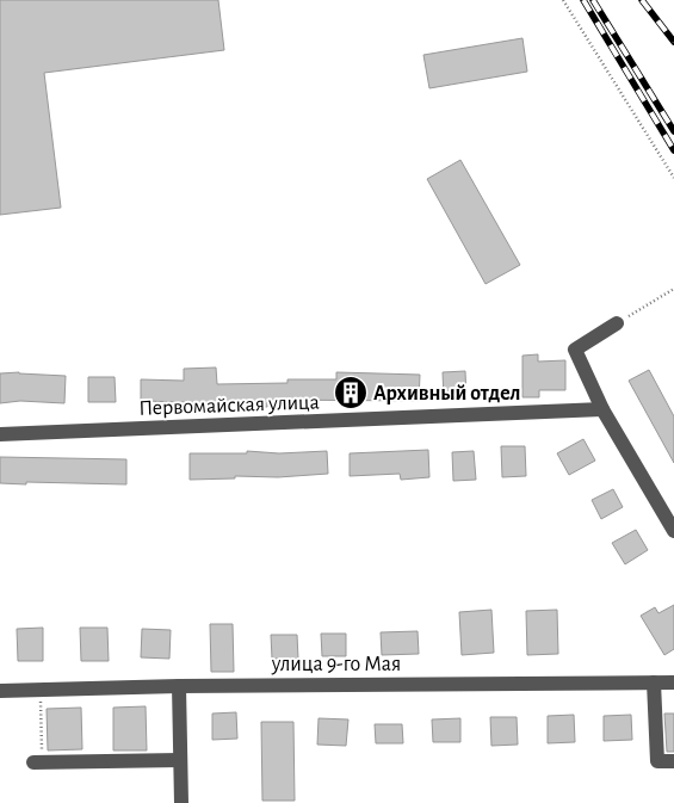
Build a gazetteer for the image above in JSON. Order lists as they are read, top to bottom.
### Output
{
  "streets": {
    "street": ["Первомайская улица", "улица 9-го Мая"]
  },
  "places": {
    "building": ["Архивный отдел"]
  }
}
